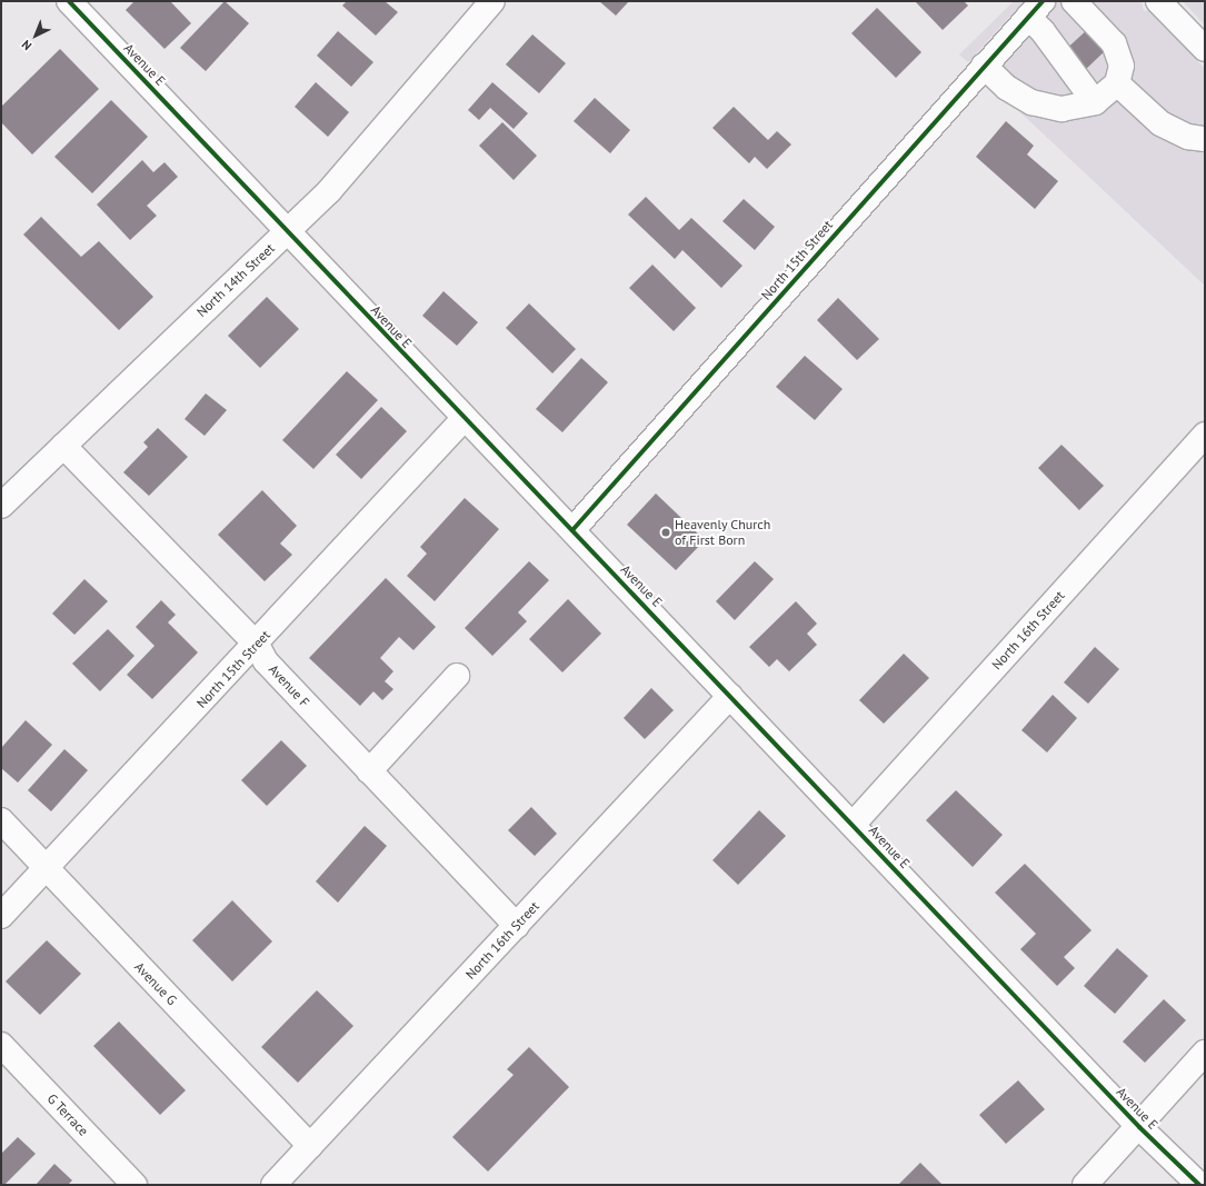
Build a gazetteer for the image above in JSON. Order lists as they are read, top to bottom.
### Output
{
  "streets": {
    "street": [
      "Avenue E",
      "North 15th Street",
      "North 14th Street",
      "North 16th Street",
      "Avenue F",
      "Avenue G",
      "G Terrace"
    ]
  },
  "crossings": [
    ["Avenue E", "North 15th Street"],
    ["Avenue E", "North 14th Street"],
    ["Avenue E", "North 16th Street"],
    ["North 15th Street", "Avenue F"],
    ["North 15th Street", "Avenue G"],
    ["North 14th Street", "Avenue F"],
    ["North 16th Street", "Avenue F"],
    ["North 16th Street", "Avenue G"]
  ],
  "places": ["Heavenly Church of First Born"],
  "north": "bottom left"
}
